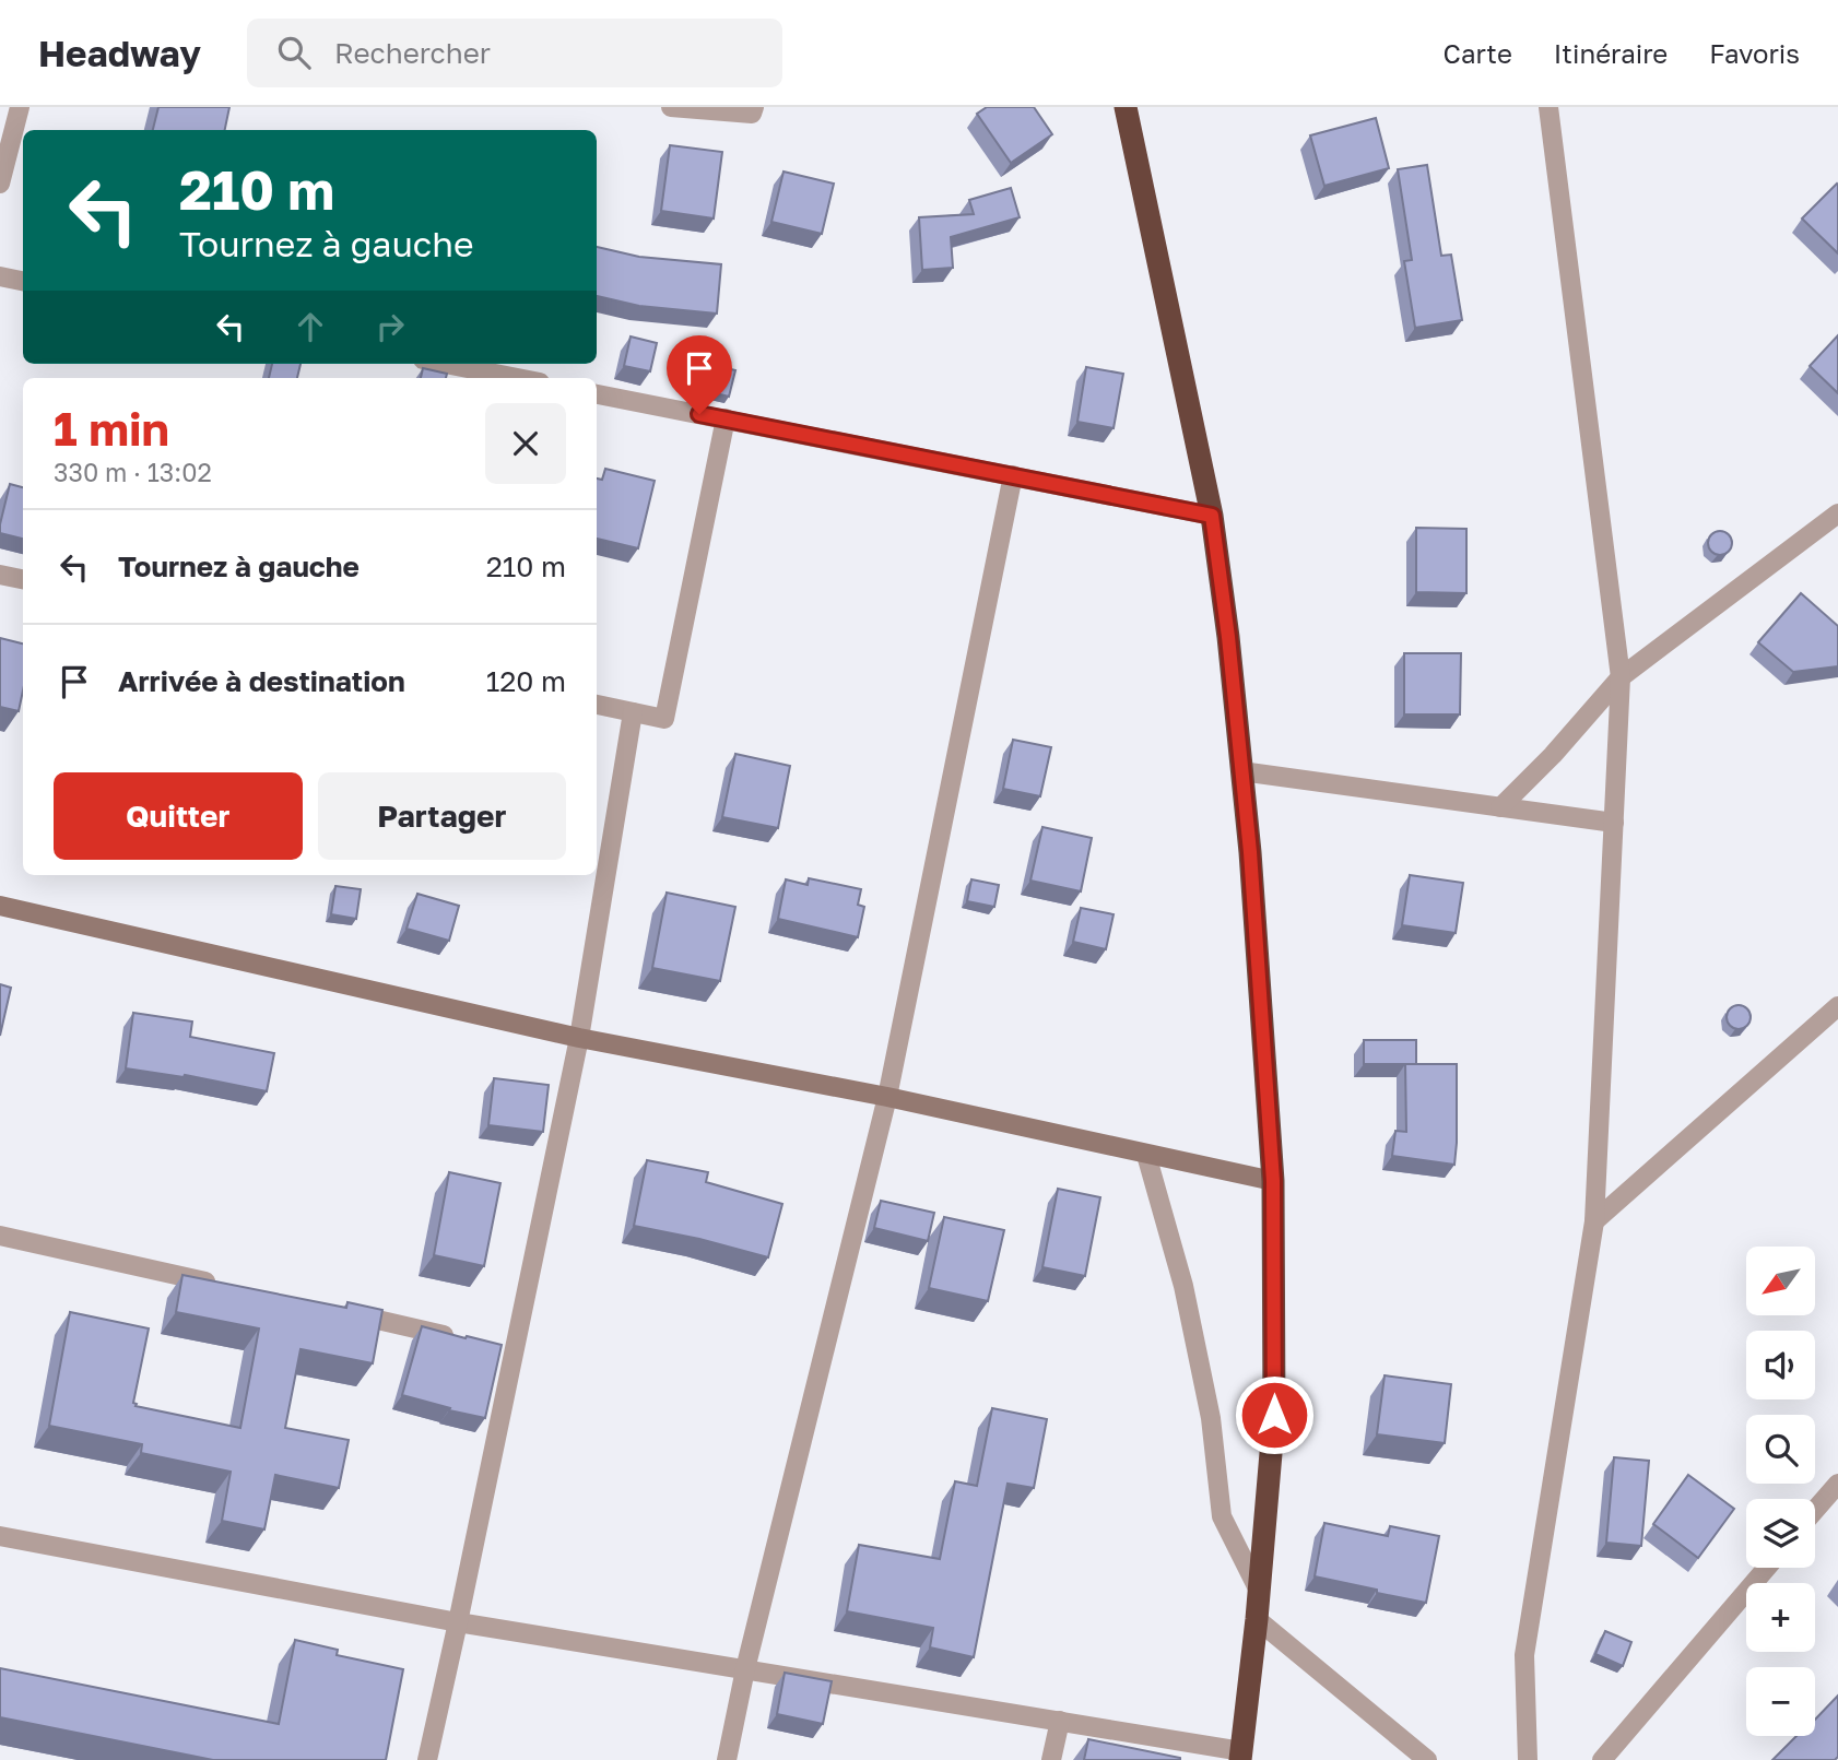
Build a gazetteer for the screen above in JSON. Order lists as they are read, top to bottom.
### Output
{
  "north": "bottom left",
  "page": {
    "header": "Headway",
    "search": "Rechercher",
    "nav": ["Carte", "Itinéraire", "Favoris"],
    "turn": ["210 m", "Tournez à gauche"],
    "heading": ["1 min", "330 m · 13:02"],
    "list": [
      {
        "name": "Tournez à gauche",
        "value": "210 m"
      },
      {
        "name": "Arrivée à destination",
        "value": "120 m"
      }
    ],
    "buttons": ["Quitter", "Partager"],
    "map_buttons": ["+", "−"]
  }
}
